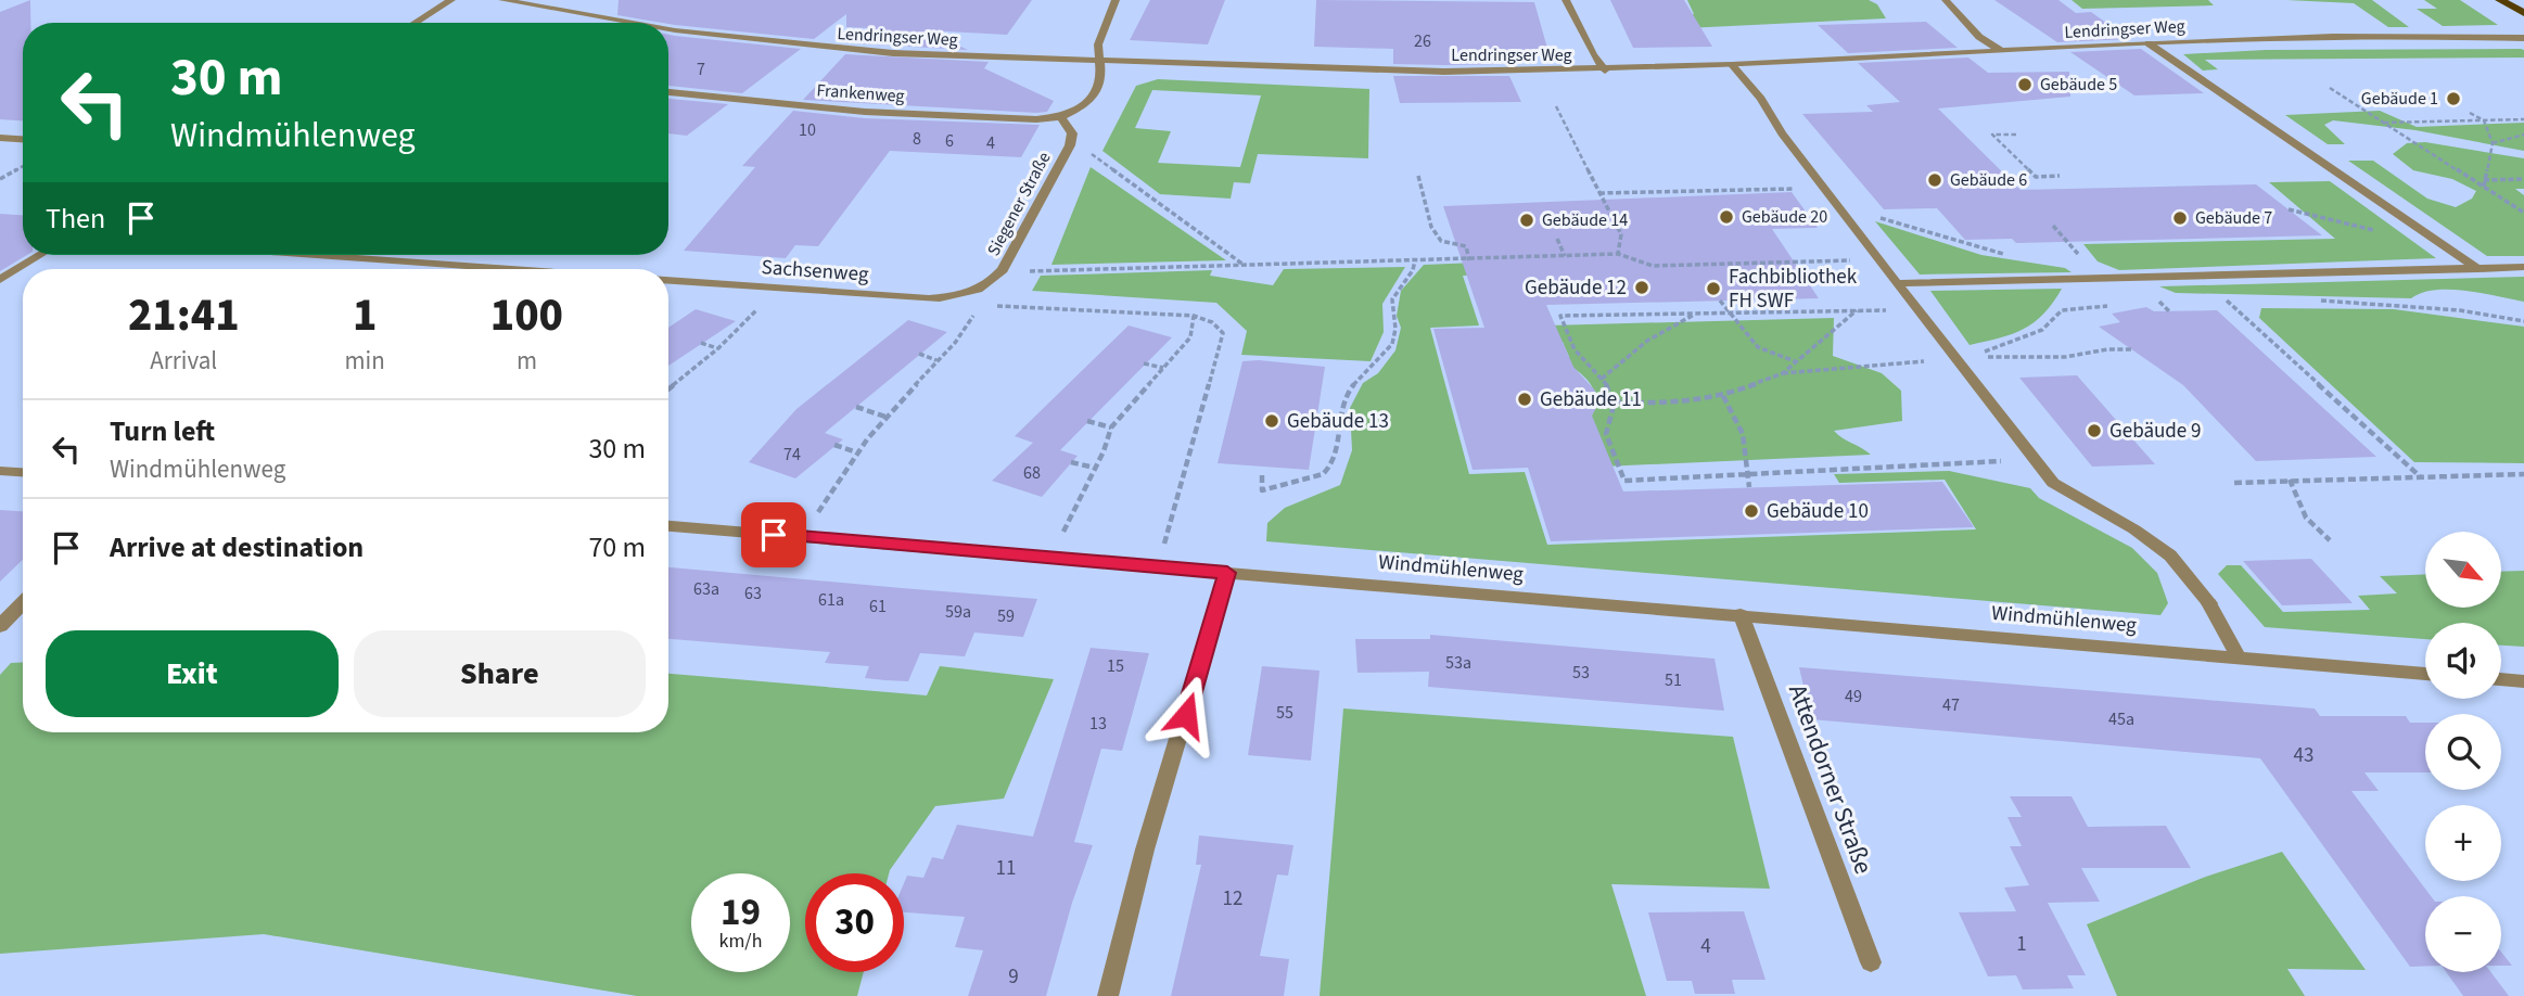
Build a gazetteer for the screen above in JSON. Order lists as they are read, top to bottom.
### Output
{
  "streets": {
    "street": [
      "Lendringser Weg",
      "Frankenweg",
      "Siegener Straße",
      "Sachsenweg",
      "Windmühlenweg",
      "Attendorner Straße"
    ]
  },
  "crossings": [
    ["Frankenweg", "Siegener Straße"],
    ["Siegener Straße", "Sachsenweg"],
    ["Windmühlenweg", "Attendorner Straße"]
  ],
  "places": [
    "Gebäude 5",
    "Gebäude 1",
    "Gebäude 6",
    "Gebäude 20",
    "Gebäude 7",
    "Gebäude 14",
    "Gebäude 12",
    "Fachbibliothek FH SWF",
    "Gebäude 11",
    "Gebäude 13",
    "Gebäude 9",
    "Gebäude 10"
  ],
  "house_numbers": [
    "26",
    "7",
    "10",
    "8",
    "6",
    "4",
    "74",
    "68",
    "63a",
    "63",
    "61a",
    "61",
    "59a",
    "59",
    "53a",
    "15",
    "53",
    "51",
    "49",
    "47",
    "55",
    "45a",
    "13",
    "43",
    "11",
    "12",
    "1",
    "4",
    "9"
  ],
  "north": "bottom right",
  "page": {
    "turn": ["30 m", "Windmühlenweg"],
    "then": "Then",
    "eta": [
      "21:41",
      "Arrival",
      "1",
      "min",
      "100",
      "m"
    ],
    "list": [
      {
        "name": "Turn left",
        "note": "Windmühlenweg",
        "value": "30 m"
      },
      {
        "name": "Arrive at destination",
        "value": "70 m"
      }
    ],
    "map_buttons": ["+", "−"],
    "buttons": ["Exit", "Share"],
    "speed": "19 km/h",
    "limit": "30"
  }
}
